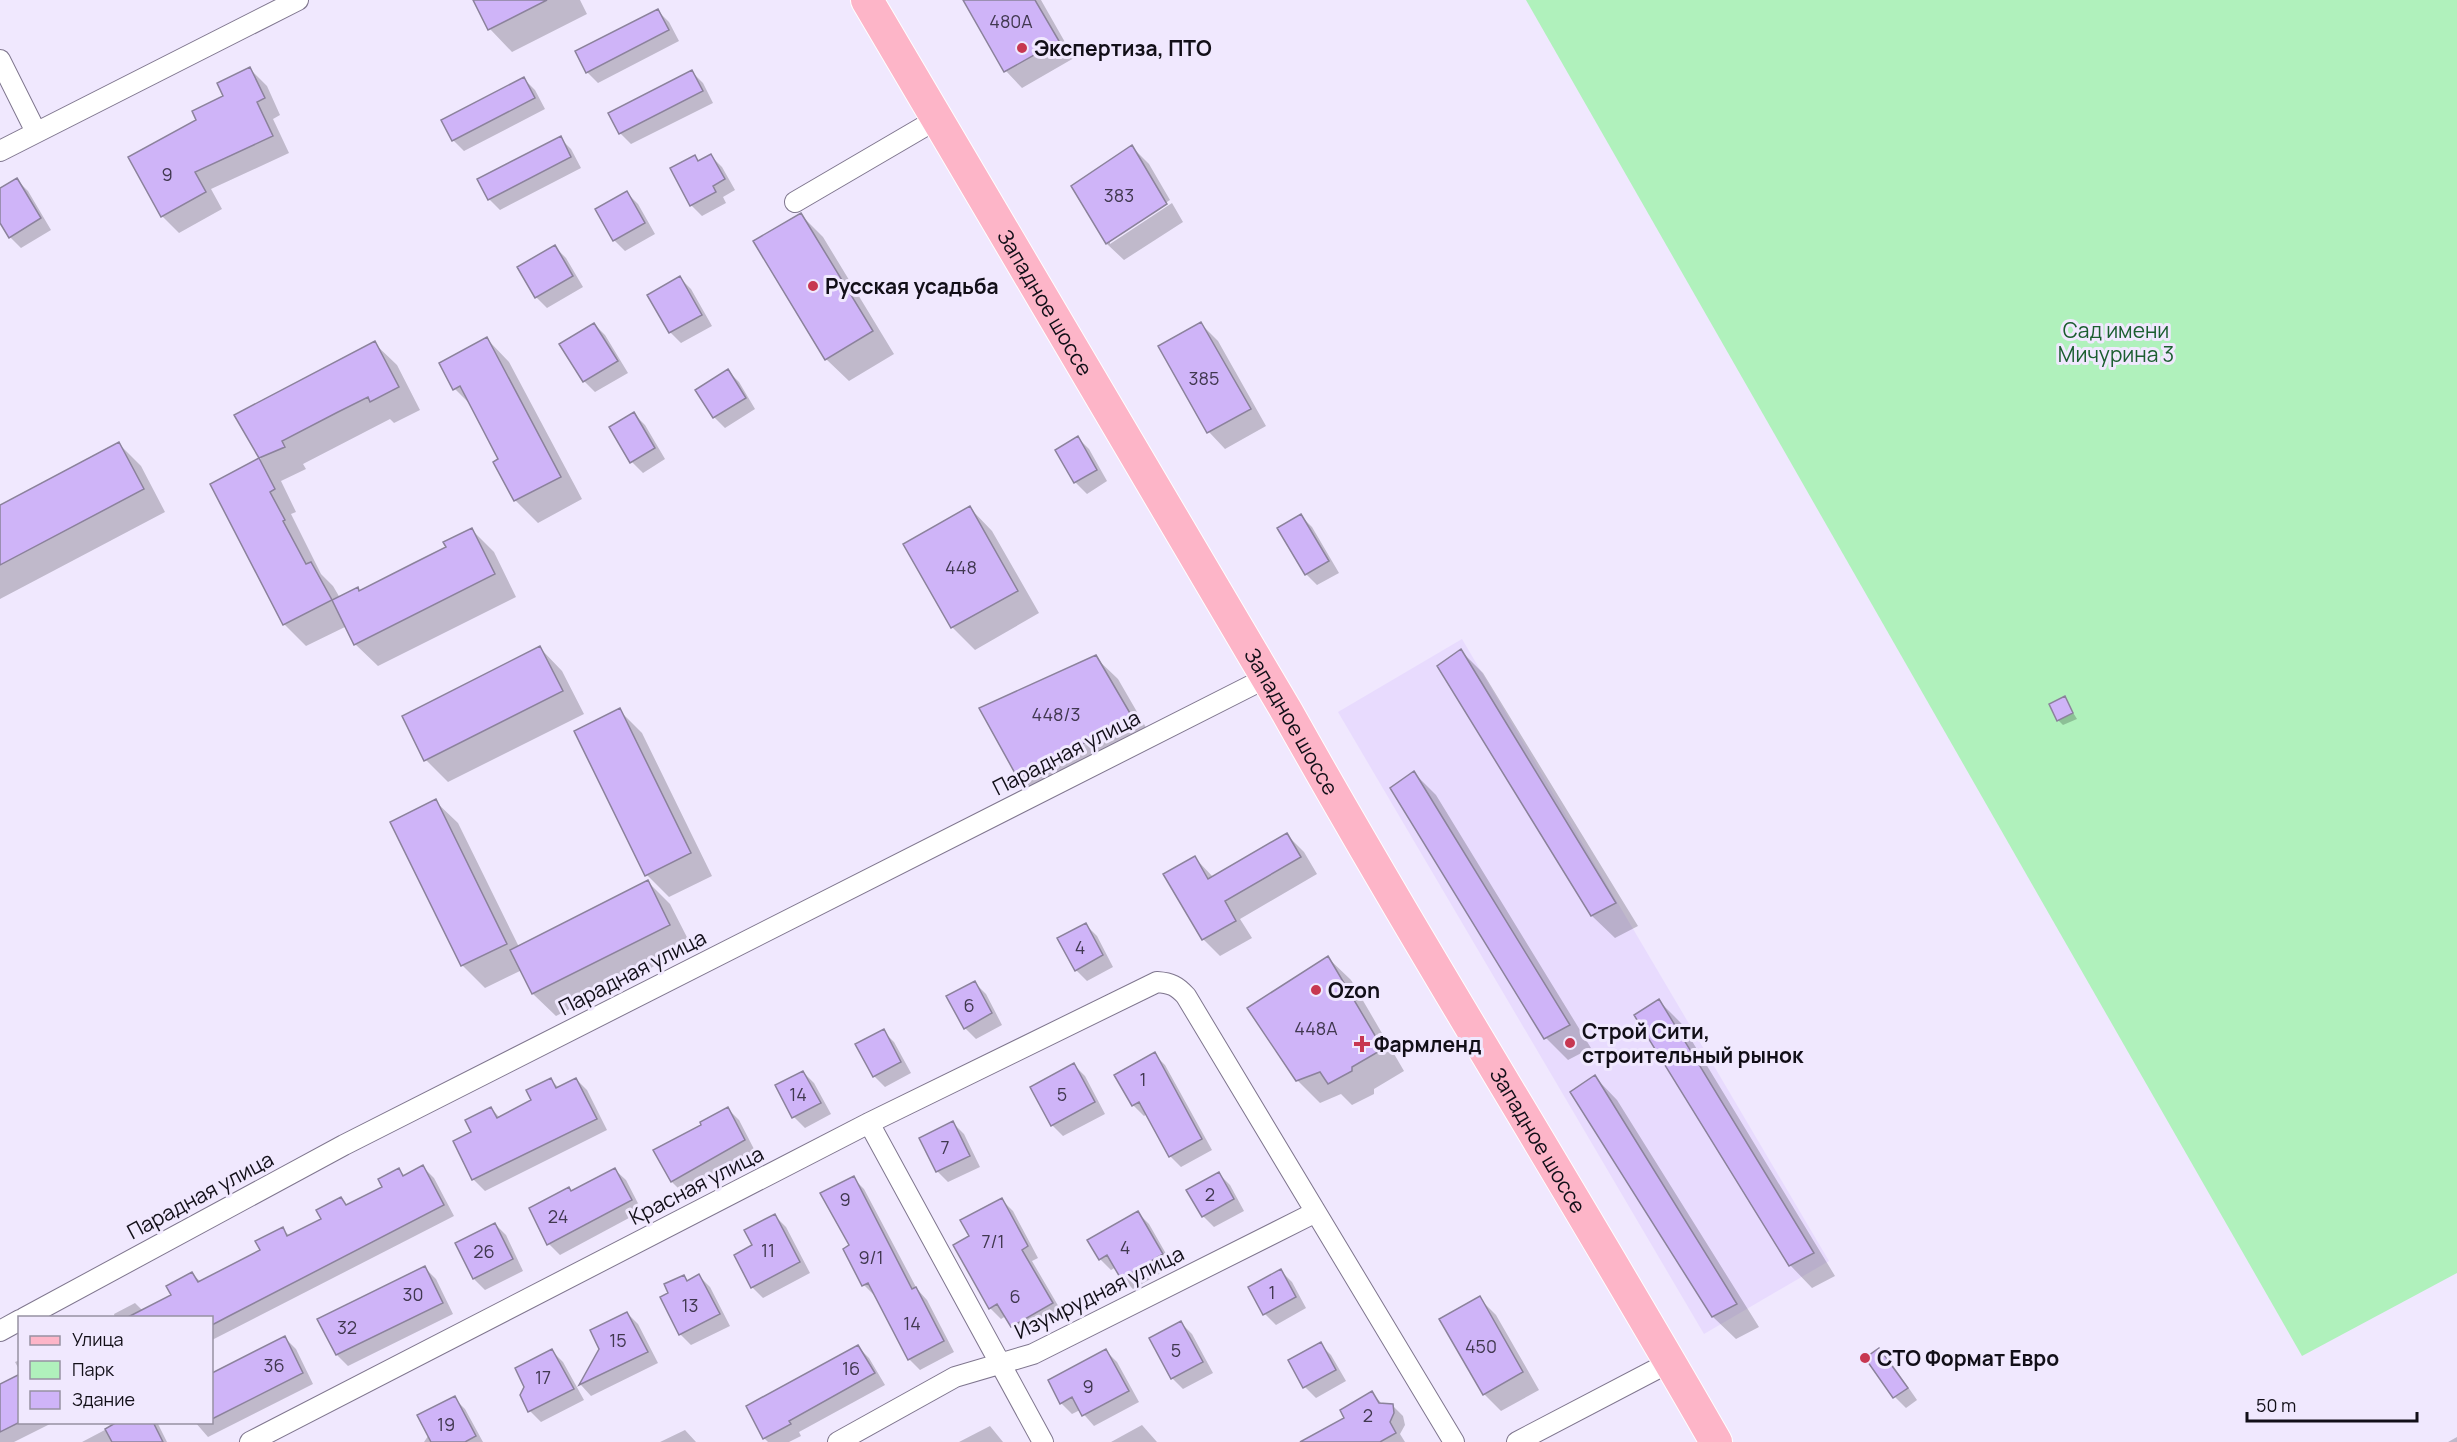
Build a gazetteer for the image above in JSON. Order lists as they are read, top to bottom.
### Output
{
  "streets": {
    "main road": ["Западное шоссе"],
    "street": ["Парадная улица", "Красная улица", "Изумрудная улица"]
  },
  "crossings": [
    ["Западное шоссе", "Парадная улица"],
    ["Красная улица", "Изумрудная улица"]
  ],
  "parks": ["Сад имени Мичурина 3"],
  "places": {
    "other": [
      "Экспертиза, ПТО",
      "Русская усадьба",
      "Ozon",
      "Строй Сити, строительный рынок",
      "СТО Формат Евро"
    ],
    "health": ["Фармленд"]
  },
  "house_numbers": [
    "480А",
    "9",
    "383",
    "385",
    "448",
    "448/3",
    "4",
    "6",
    "448А",
    "1",
    "14",
    "5",
    "7",
    "2",
    "9",
    "24",
    "7/1",
    "4",
    "11",
    "26",
    "9/1",
    "1",
    "30",
    "6",
    "13",
    "14",
    "32",
    "15",
    "450",
    "5",
    "36",
    "16",
    "17",
    "9",
    "2",
    "19"
  ],
  "legend": ["Улица", "Парк", "Здание"],
  "scale_bar": "50 m"
}
